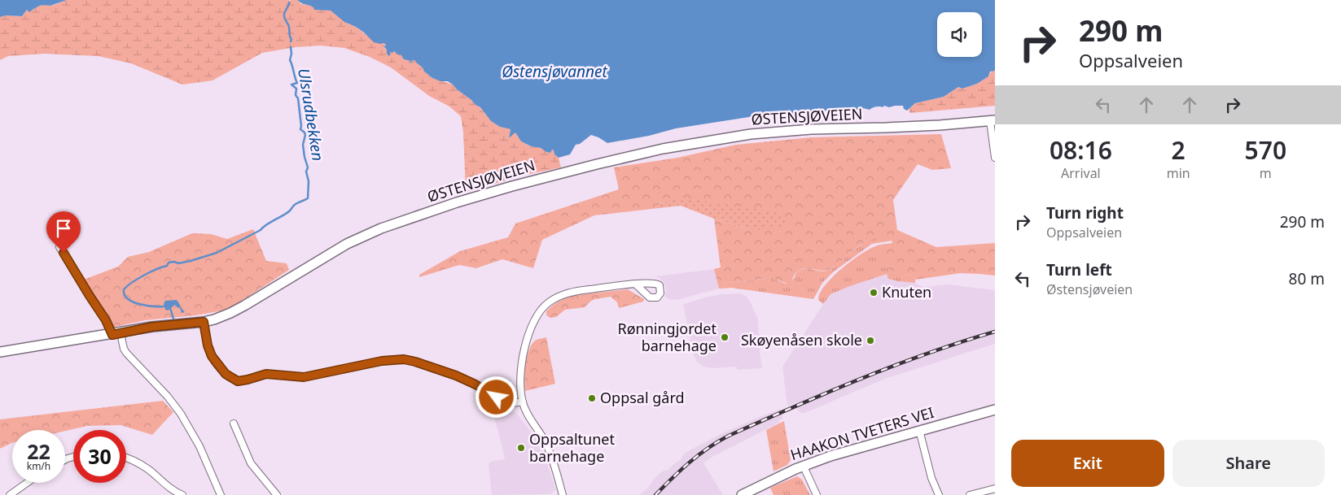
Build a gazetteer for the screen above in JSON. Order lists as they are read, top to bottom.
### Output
{
  "streets": {
    "main road": ["ØSTENSJØVEIEN", "HAAKON TVETERS VEI"]
  },
  "water": ["Østensjøvannet", "Ulsrudbekken"],
  "places": [
    "Knuten",
    "Rønningjordet barnehage",
    "Skøyenåsen skole",
    "Oppsal gård",
    "Oppsaltunet barnehage"
  ],
  "page": {
    "turn": ["290 m", "Oppsalveien"],
    "eta": [
      "08:16",
      "Arrival",
      "2",
      "min",
      "570",
      "m"
    ],
    "list": [
      {
        "name": "Turn right",
        "note": "Oppsalveien",
        "value": "290 m"
      },
      {
        "name": "Turn left",
        "note": "Østensjøveien",
        "value": "80 m"
      }
    ],
    "speed": "22 km/h",
    "limit": "30",
    "buttons": ["Exit", "Share"]
  }
}
